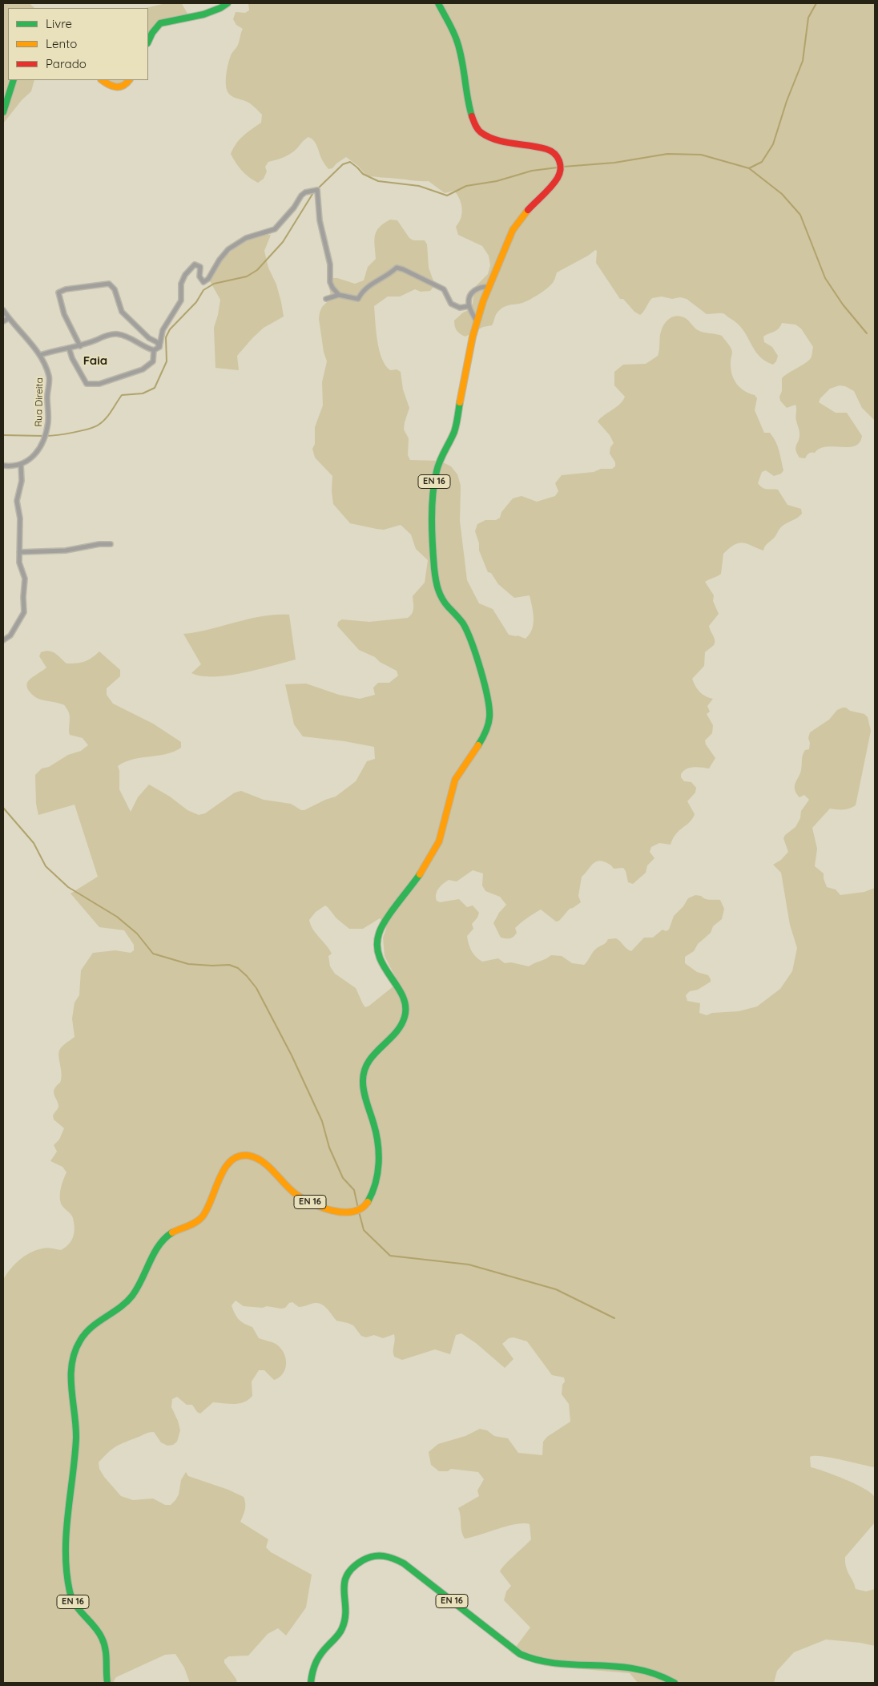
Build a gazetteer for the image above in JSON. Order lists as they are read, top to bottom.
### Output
{
  "streets": {
    "main road": ["EN 16"],
    "street": ["Rua Direita"]
  },
  "districts": ["Faia"],
  "legend": ["Livre", "Lento", "Parado"]
}
